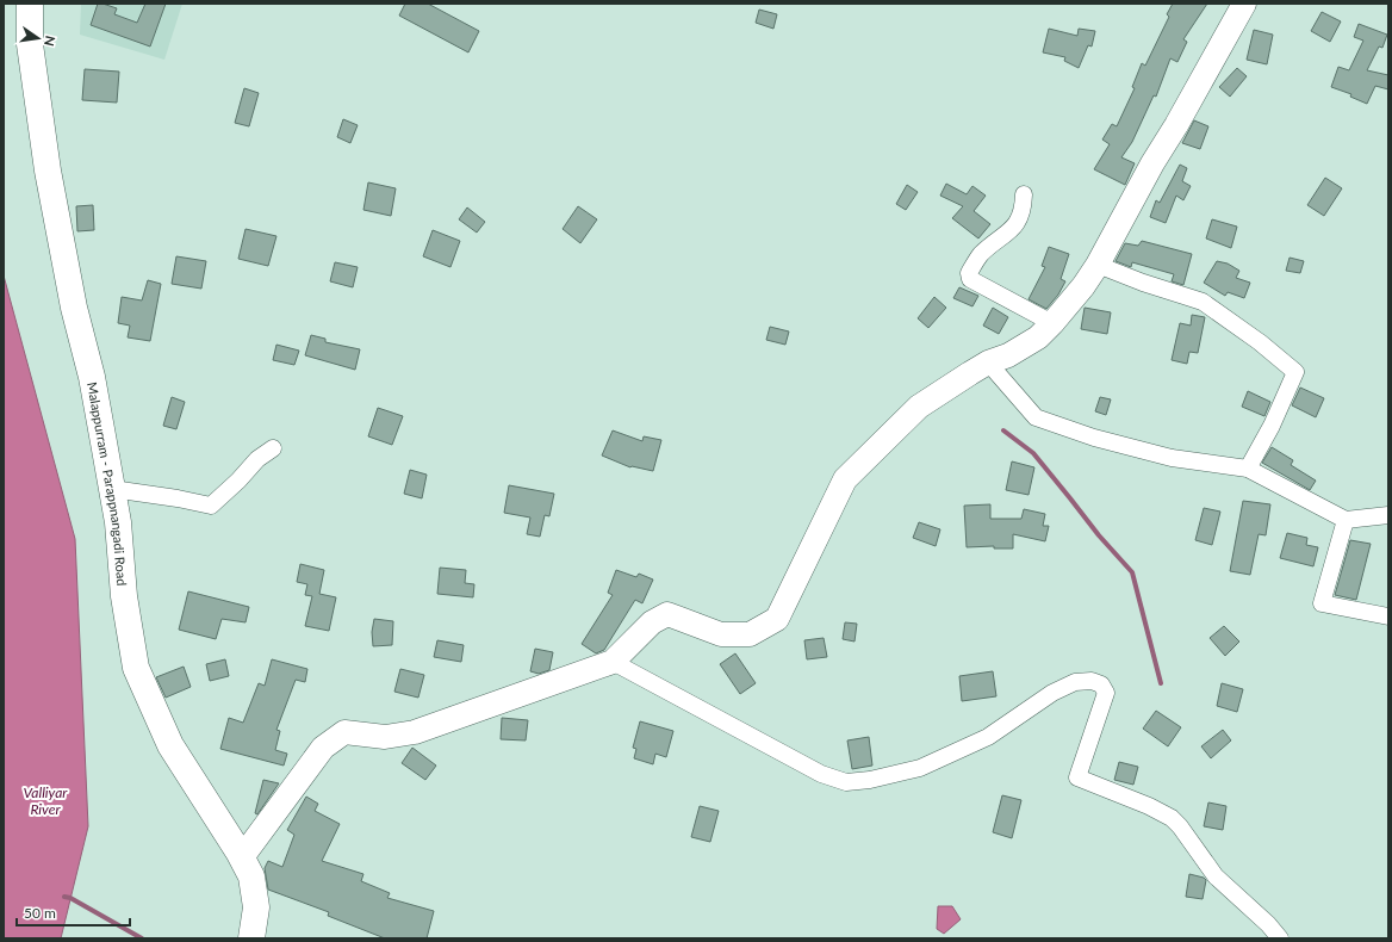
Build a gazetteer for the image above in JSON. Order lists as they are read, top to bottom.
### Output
{
  "streets": {
    "main road": ["Malappurram - Parappnangadi Road"]
  },
  "water": ["Valliyar River"],
  "scale_bar": "50 m",
  "north": "right"
}
